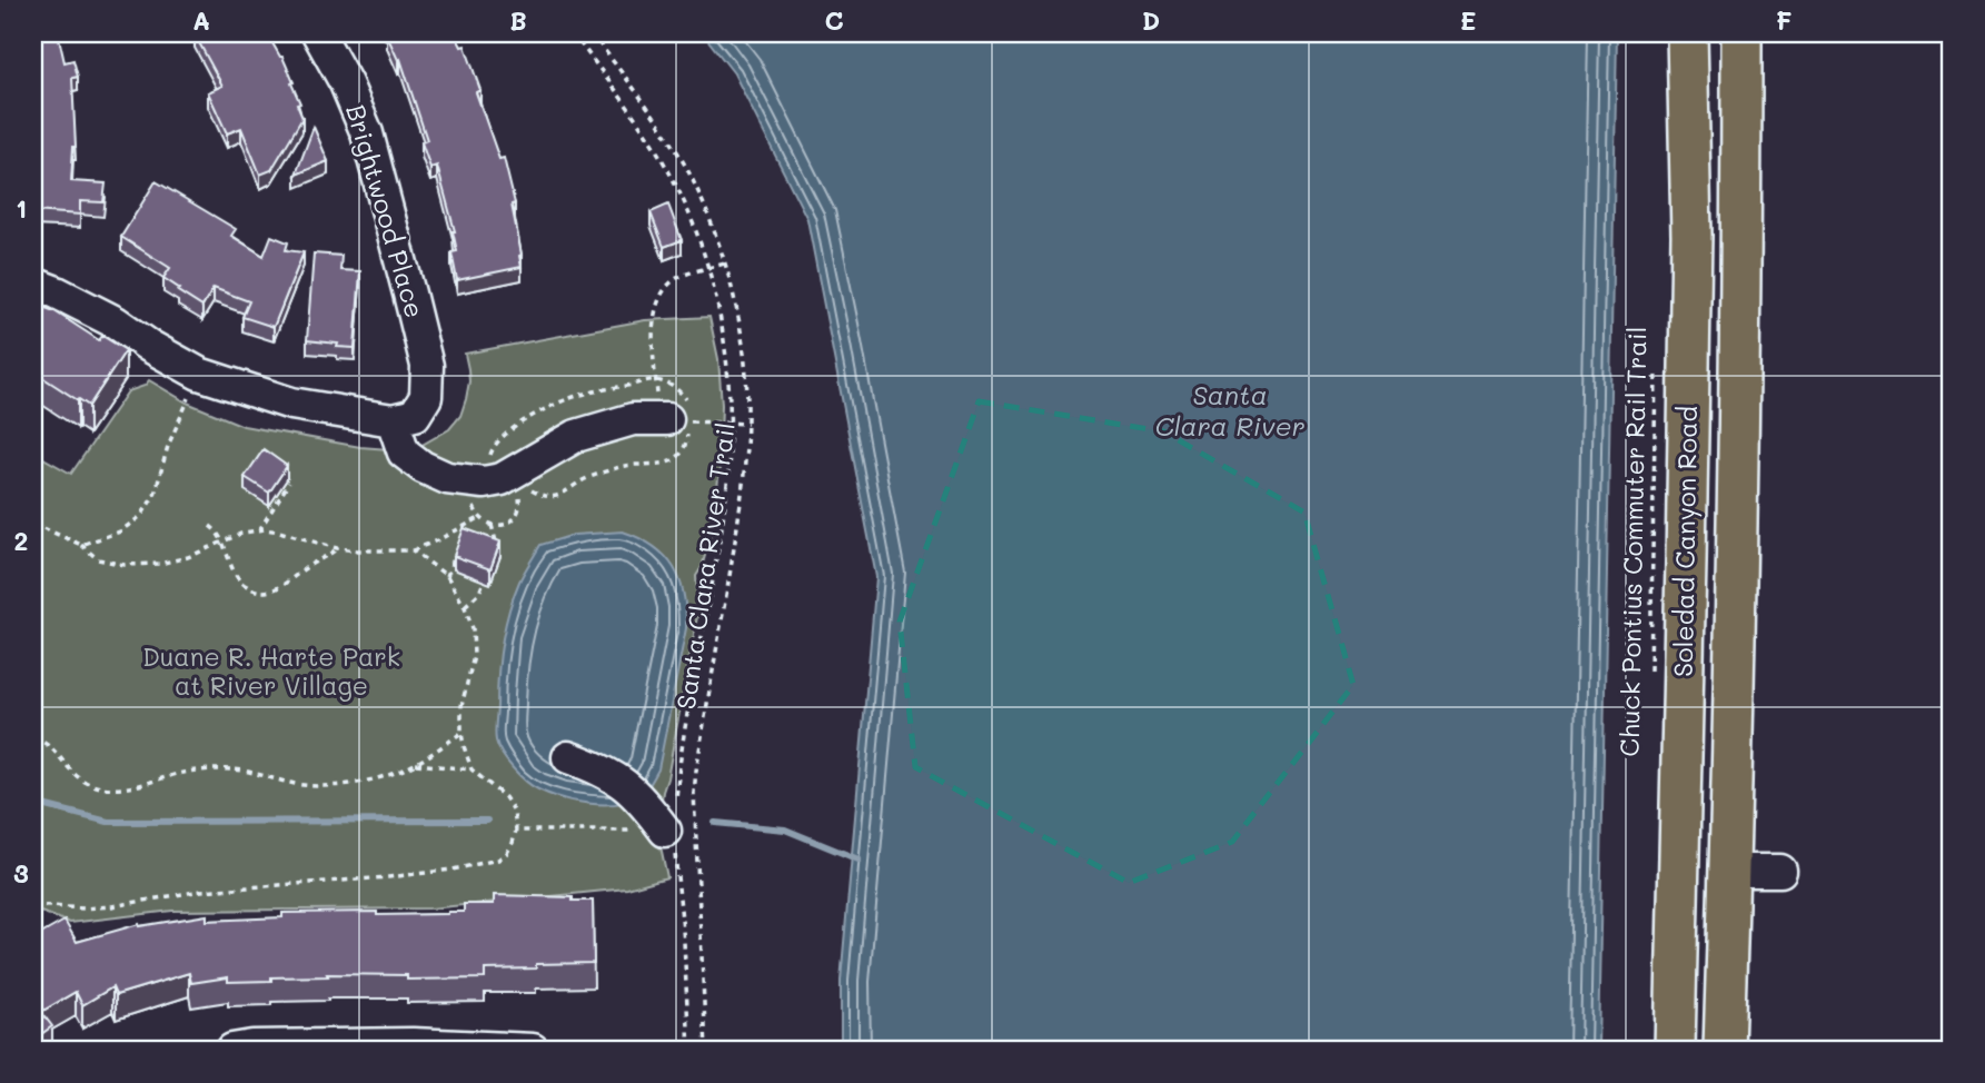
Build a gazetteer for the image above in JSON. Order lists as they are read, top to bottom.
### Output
{
  "streets": {
    "main road": ["Soledad Canyon Road"],
    "street": ["Brightwood Place"],
    "path": ["Chuck Pontius Commuter Rail Trail", "Santa Clara River Trail"]
  },
  "water": ["Santa Clara River"],
  "parks": ["Duane R. Harte Park at River Village"],
  "grid": {
    "columns": [
      "A",
      "B",
      "C",
      "D",
      "E",
      "F"
    ],
    "rows": ["1", "2", "3"]
  }
}
